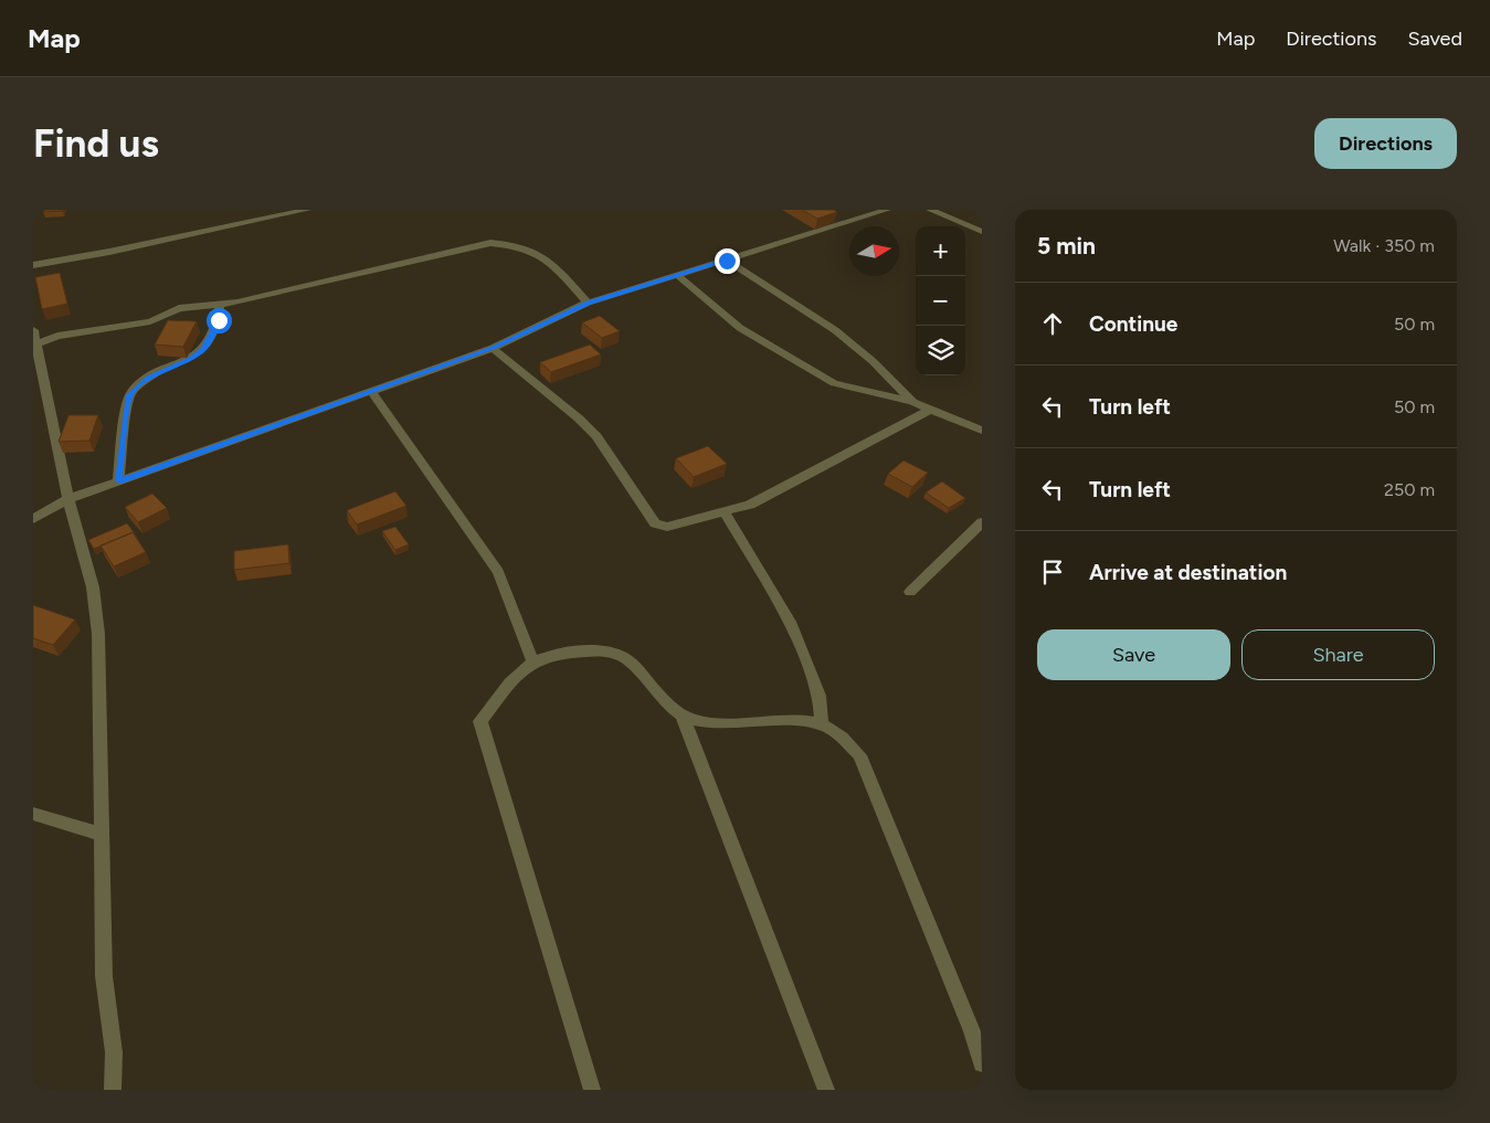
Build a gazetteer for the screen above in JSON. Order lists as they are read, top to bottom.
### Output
{
  "north": "right",
  "page": {
    "header": "Map",
    "nav": ["Map", "Directions", "Saved"],
    "buttons": [
      "Directions",
      ["Save", "Share"]
    ],
    "title": "Find us",
    "heading": ["5 min", "Walk · 350 m"],
    "map_buttons": ["+", "−"],
    "list": [
      ["Continue", "50 m"],
      ["Turn left", "50 m"],
      ["Turn left", "250 m"],
      "Arrive at destination"
    ]
  }
}
